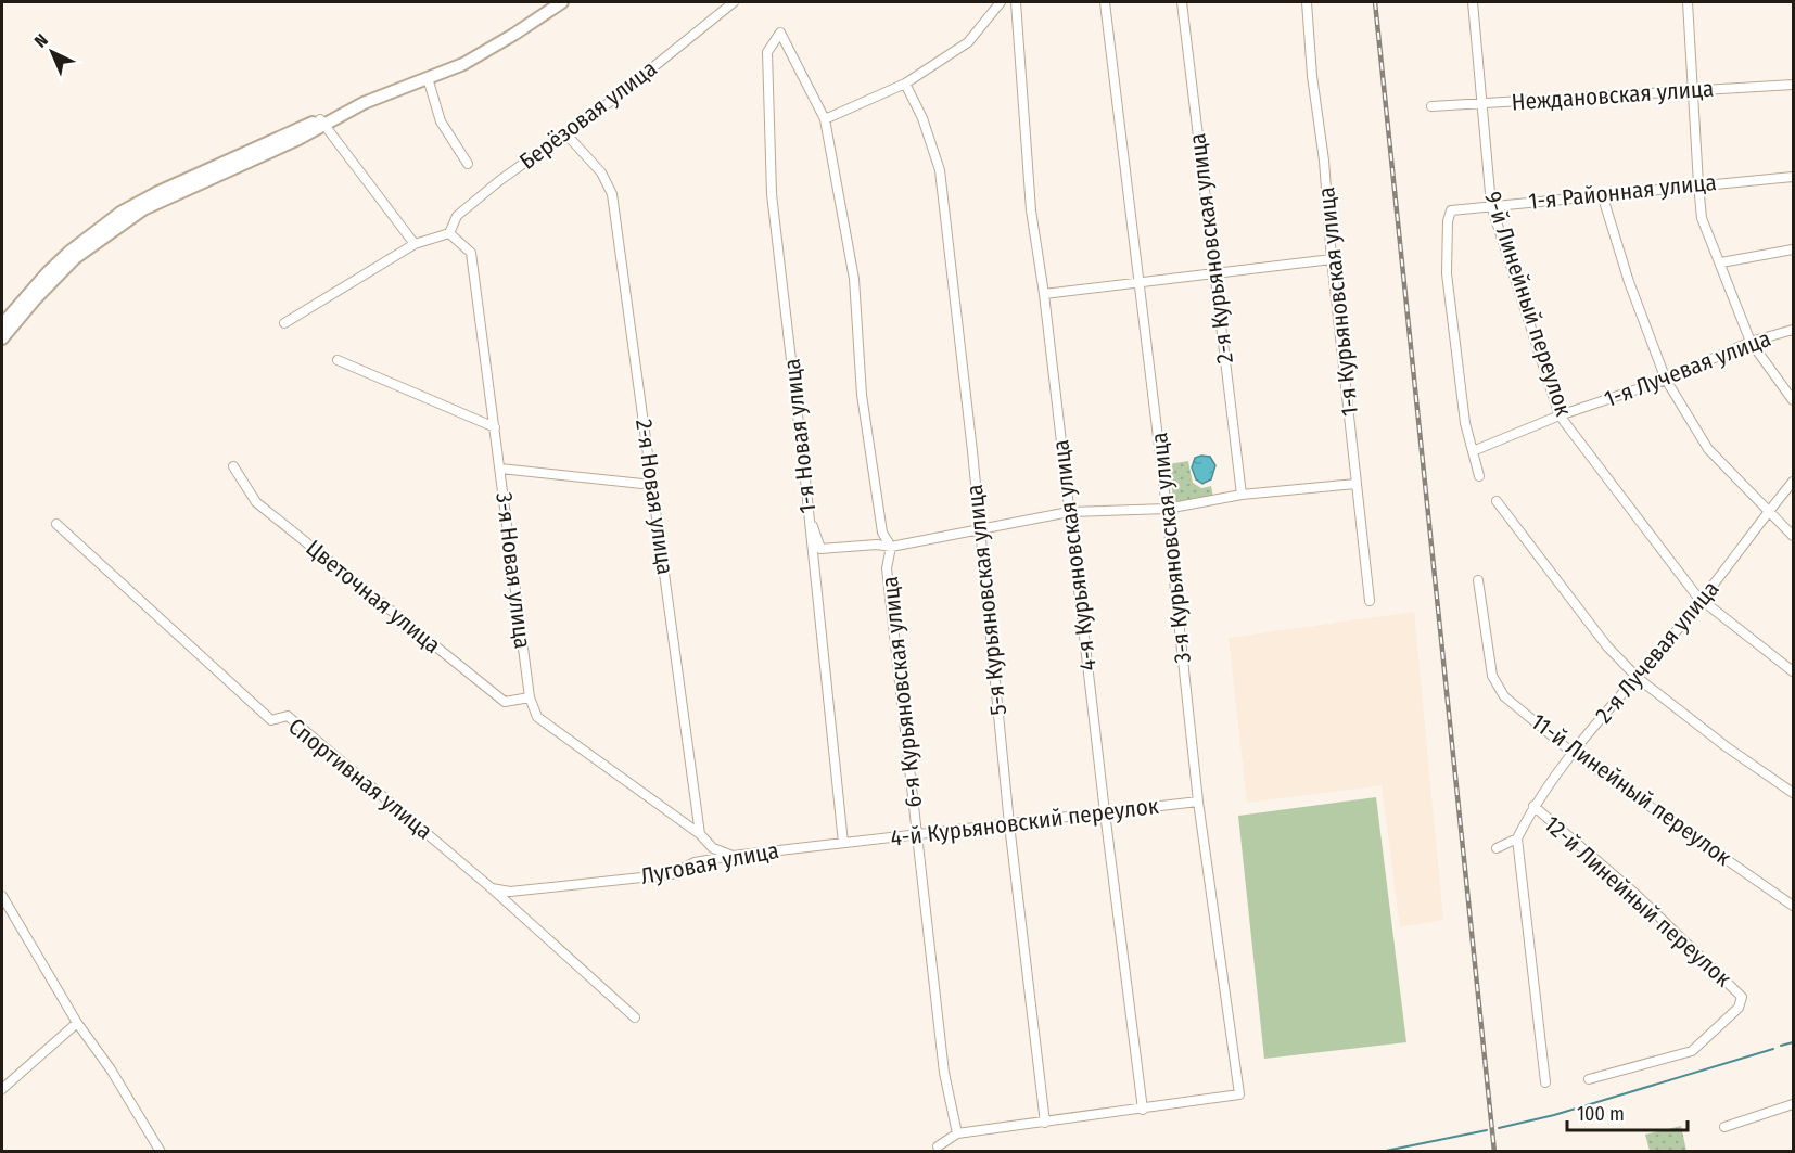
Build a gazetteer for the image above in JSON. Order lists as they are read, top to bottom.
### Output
{
  "streets": {
    "street": [
      "Неждановская улица",
      "Берёзовая улица",
      "1-я Районная улица",
      "2-я Курьяновская улица",
      "1-я Курьяновская улица",
      "9-й Линейный переулок",
      "1-я Лучевая улица",
      "1-я Новая улица",
      "2-я Новая улица",
      "3-я Курьяновская улица",
      "4-я Курьяновская улица",
      "3-я Новая улица",
      "Цветочная улица",
      "5-я Курьяновская улица",
      "2-я Лучевая улица",
      "6-я Курьяновская улица",
      "Спортивная улица",
      "11-й Линейный переулок",
      "4-й Курьяновский переулок",
      "Луговая улица",
      "12-й Линейный переулок"
    ]
  },
  "crossings": [
    ["Неждановская улица", "9-й Линейный переулок"],
    ["Берёзовая улица", "2-я Новая улица"],
    ["Берёзовая улица", "3-я Новая улица"],
    ["1-я Районная улица", "9-й Линейный переулок"],
    ["1-я Районная улица", "1-я Лучевая улица"],
    ["9-й Линейный переулок", "1-я Лучевая улица"],
    ["9-й Линейный переулок", "2-я Лучевая улица"],
    ["1-я Новая улица", "6-я Курьяновская улица"],
    ["1-я Новая улица", "4-й Курьяновский переулок"],
    ["1-я Новая улица", "Луговая улица"],
    ["2-я Новая улица", "3-я Новая улица"],
    ["3-я Курьяновская улица", "4-я Курьяновская улица"],
    ["3-я Курьяновская улица", "4-й Курьяновский переулок"],
    ["4-я Курьяновская улица", "4-й Курьяновский переулок"],
    ["3-я Новая улица", "Цветочная улица"],
    ["5-я Курьяновская улица", "4-й Курьяновский переулок"],
    ["2-я Лучевая улица", "11-й Линейный переулок"],
    ["2-я Лучевая улица", "12-й Линейный переулок"],
    ["6-я Курьяновская улица", "4-й Курьяновский переулок"],
    ["Спортивная улица", "Луговая улица"],
    ["4-й Курьяновский переулок", "Луговая улица"]
  ],
  "scale_bar": "100 m",
  "north": "top left"
}
